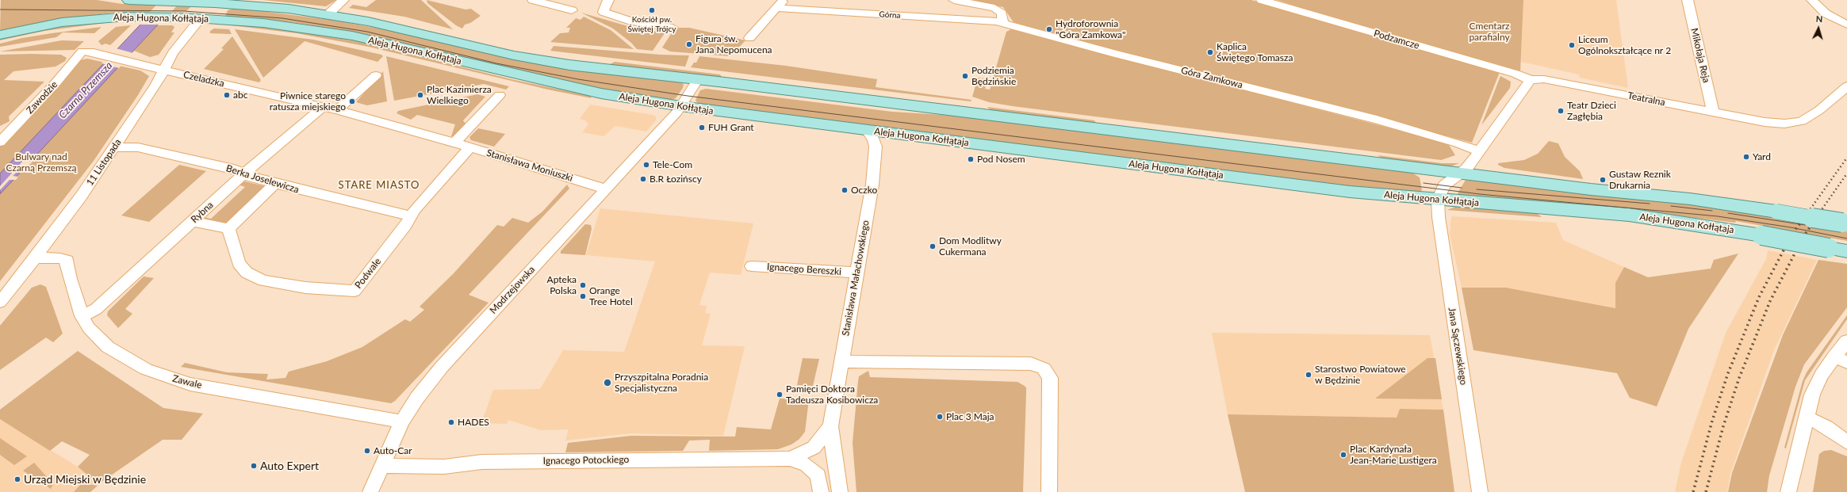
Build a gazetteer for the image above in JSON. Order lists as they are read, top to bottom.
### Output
{
  "streets": {
    "main road": ["Aleja Hugona Kołłątaja"],
    "street": [
      "Górna",
      "Podzamcze",
      "Mikołaja Reja",
      "Góra Zamkowa",
      "Czeladzka",
      "Zawodzie",
      "Teatralna",
      "11 Listopada",
      "Stanisława Moniuszki",
      "Berka Joselewicza",
      "Rybna",
      "Ignacego Bereszki",
      "Podwale",
      "Stanisława Małachowskiego",
      "Modrzejowska",
      "Jana Sączewskiego",
      "Zawale",
      "Ignacego Potockiego"
    ]
  },
  "crossings": [
    ["Górna", "Góra Zamkowa"],
    ["Aleja Hugona Kołłątaja", "11 Listopada"],
    ["Aleja Hugona Kołłątaja", "Stanisława Małachowskiego"],
    ["Aleja Hugona Kołłątaja", "Modrzejowska"],
    ["Aleja Hugona Kołłątaja", "Jana Sączewskiego"],
    ["Podzamcze", "Teatralna"],
    ["Mikołaja Reja", "Teatralna"],
    ["Czeladzka", "Zawodzie"],
    ["Czeladzka", "11 Listopada"],
    ["Czeladzka", "Rybna"],
    ["11 Listopada", "Berka Joselewicza"],
    ["11 Listopada", "Zawale"],
    ["Stanisława Moniuszki", "Podwale"],
    ["Stanisława Moniuszki", "Modrzejowska"],
    ["Berka Joselewicza", "Rybna"],
    ["Berka Joselewicza", "Podwale"],
    ["Rybna", "Zawale"],
    ["Ignacego Bereszki", "Stanisława Małachowskiego"],
    ["Stanisława Małachowskiego", "Ignacego Potockiego"],
    ["Modrzejowska", "Zawale"],
    ["Modrzejowska", "Ignacego Potockiego"]
  ],
  "districts": ["STARE MIASTO"],
  "water": ["Czarna Przemsza"],
  "parks": ["Cmentarz parafialny", "Bulwary nad Czarną Przemszą"],
  "places": [
    "Kościół pw. Świętej Trójcy",
    "Hydroforownia \"Góra Zamkowa\"",
    "Figura św. Jana Nepomucena",
    "Liceum Ogólnokształcące nr 2",
    "Kaplica Świętego Tomasza",
    "Podziemia Będzińskie",
    "abc",
    "Plac Kazimierza Wielkiego",
    "Piwnice starego ratusza miejskiego",
    "Teatr Dzieci Zagłębia",
    "FUH Grant",
    "Yard",
    "Pod Nosem",
    "Tele-Com",
    "B.R Łozińscy",
    "Gustaw Reznik Drukarnia",
    "Oczko",
    "Dom Modlitwy Cukermana",
    "Apteka Polska",
    "Orange Tree Hotel",
    "Starostwo Powiatowe w Będzinie",
    "Przyszpitalna Poradnia Specjalistyczna",
    "Pamięci Doktora Tadeusza Kosibowicza",
    "Plac 3 Maja",
    "HADES",
    "Auto-Car",
    "Plac Kardynała Jean-Marie Lustigera",
    "Auto Expert",
    "Urząd Miejski w Będzinie"
  ],
  "north": "top"
}
